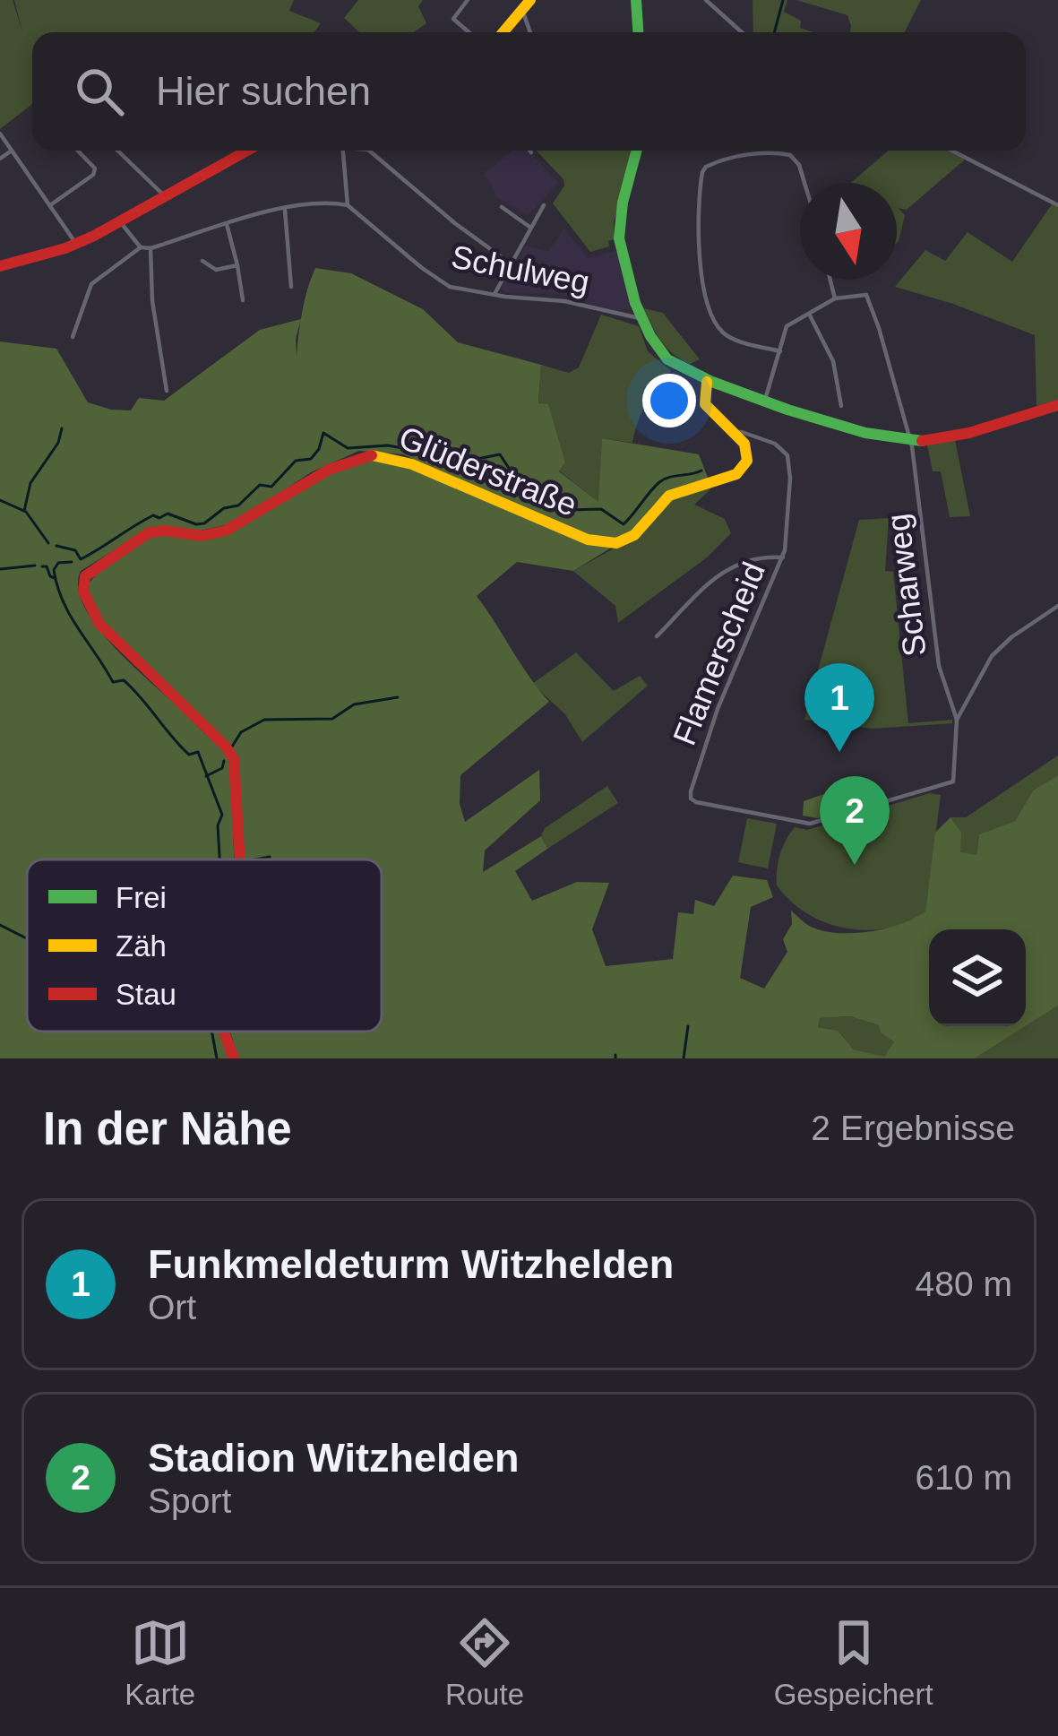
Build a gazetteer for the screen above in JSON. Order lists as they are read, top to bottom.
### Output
{
  "streets": {
    "main road": ["Glüderstraße"],
    "street": ["Schulweg", "Scharweg", "Flamerscheid"]
  },
  "crossings": [
    ["Glüderstraße", "Flamerscheid"],
    ["Scharweg", "Flamerscheid"]
  ],
  "legend": ["Frei", "Zäh", "Stau"],
  "north": "bottom",
  "page": {
    "search": "Hier suchen",
    "pins": ["1", "2"],
    "heading": ["In der Nähe", "2 Ergebnisse"],
    "list": [
      {
        "mark": "1",
        "name": "Funkmeldeturm Witzhelden",
        "note": "Ort",
        "value": "480 m"
      },
      {
        "mark": "2",
        "name": "Stadion Witzhelden",
        "note": "Sport",
        "value": "610 m"
      }
    ],
    "nav": ["Karte", "Route", "Gespeichert"]
  }
}
